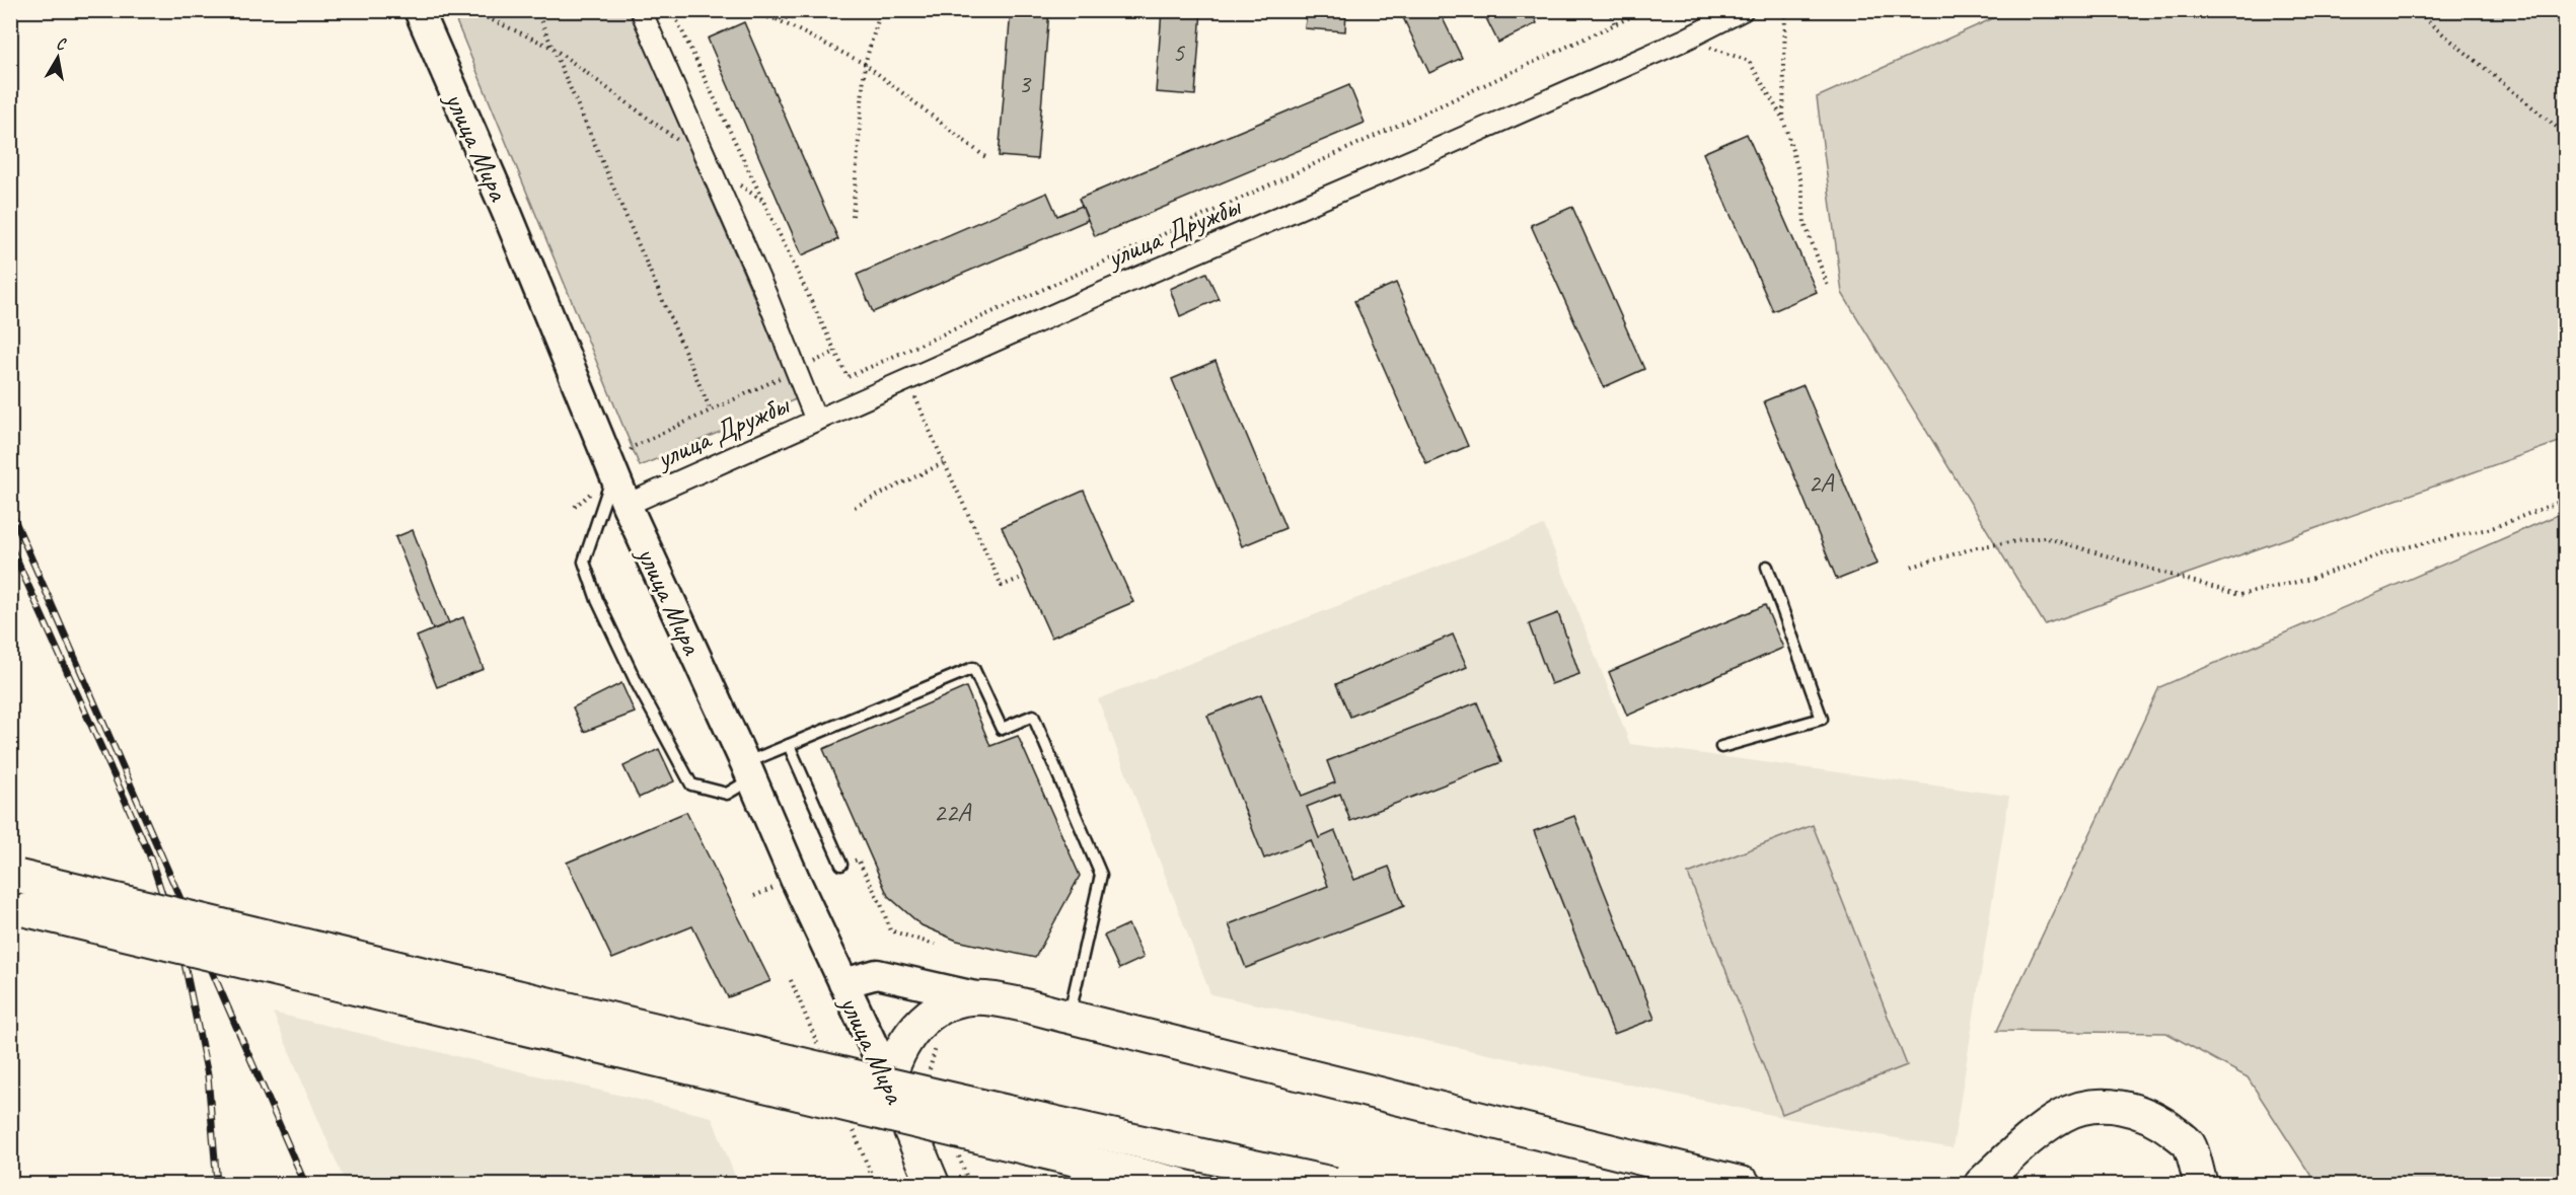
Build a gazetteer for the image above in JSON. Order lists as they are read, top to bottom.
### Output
{
  "streets": {
    "main road": ["улица Мира"],
    "street": ["улица Дружбы"]
  },
  "crossings": [
    ["улица Мира", "улица Дружбы"]
  ],
  "house_numbers": [
    "5",
    "3",
    "2А",
    "22А"
  ],
  "north": "top"
}
